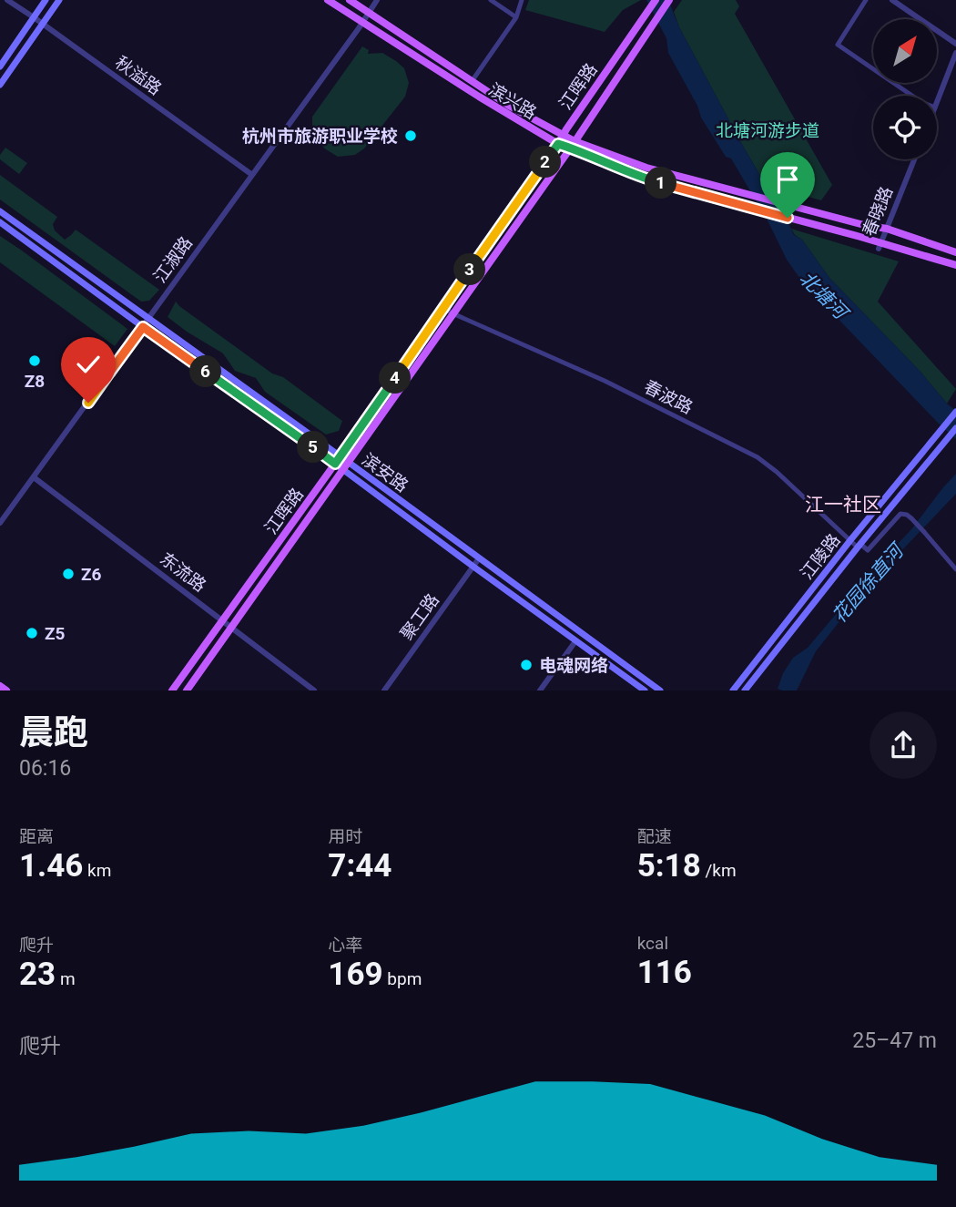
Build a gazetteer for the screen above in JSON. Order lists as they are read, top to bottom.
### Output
{
  "streets": {
    "main road": [
      "江晖路",
      "滨兴路",
      "滨安路",
      "江陵路"
    ],
    "street": [
      "秋溢路",
      "春晓路",
      "江淑路",
      "春波路",
      "东流路",
      "聚工路"
    ]
  },
  "crossings": [
    ["秋溢路", "江淑路"],
    ["江晖路", "滨兴路"],
    ["江晖路", "春波路"],
    ["江晖路", "滨安路"],
    ["江晖路", "东流路"],
    ["滨兴路", "春晓路"],
    ["滨兴路", "江淑路"],
    ["江淑路", "滨安路"],
    ["江淑路", "东流路"],
    ["春波路", "江陵路"],
    ["滨安路", "聚工路"]
  ],
  "districts": ["江一社区"],
  "water": ["北塘河", "花园徐直河"],
  "parks": ["北塘河游步道"],
  "places": [
    "杭州市旅游职业学校",
    "Z8",
    "Z6",
    "Z5",
    "电魂网络"
  ],
  "north": "top right",
  "page": {
    "pins": [
      "2",
      "1",
      "3",
      "6",
      "4",
      "5"
    ],
    "heading": ["晨跑", "06:16"],
    "stats": [
      ["距离", "1.46 km"],
      ["用时", "7:44"],
      ["配速", "5:18 /km"],
      ["爬升", "23 m"],
      ["心率", "169 bpm"],
      ["kcal", "116"]
    ],
    "chart": ["爬升", "25–47 m"]
  }
}
